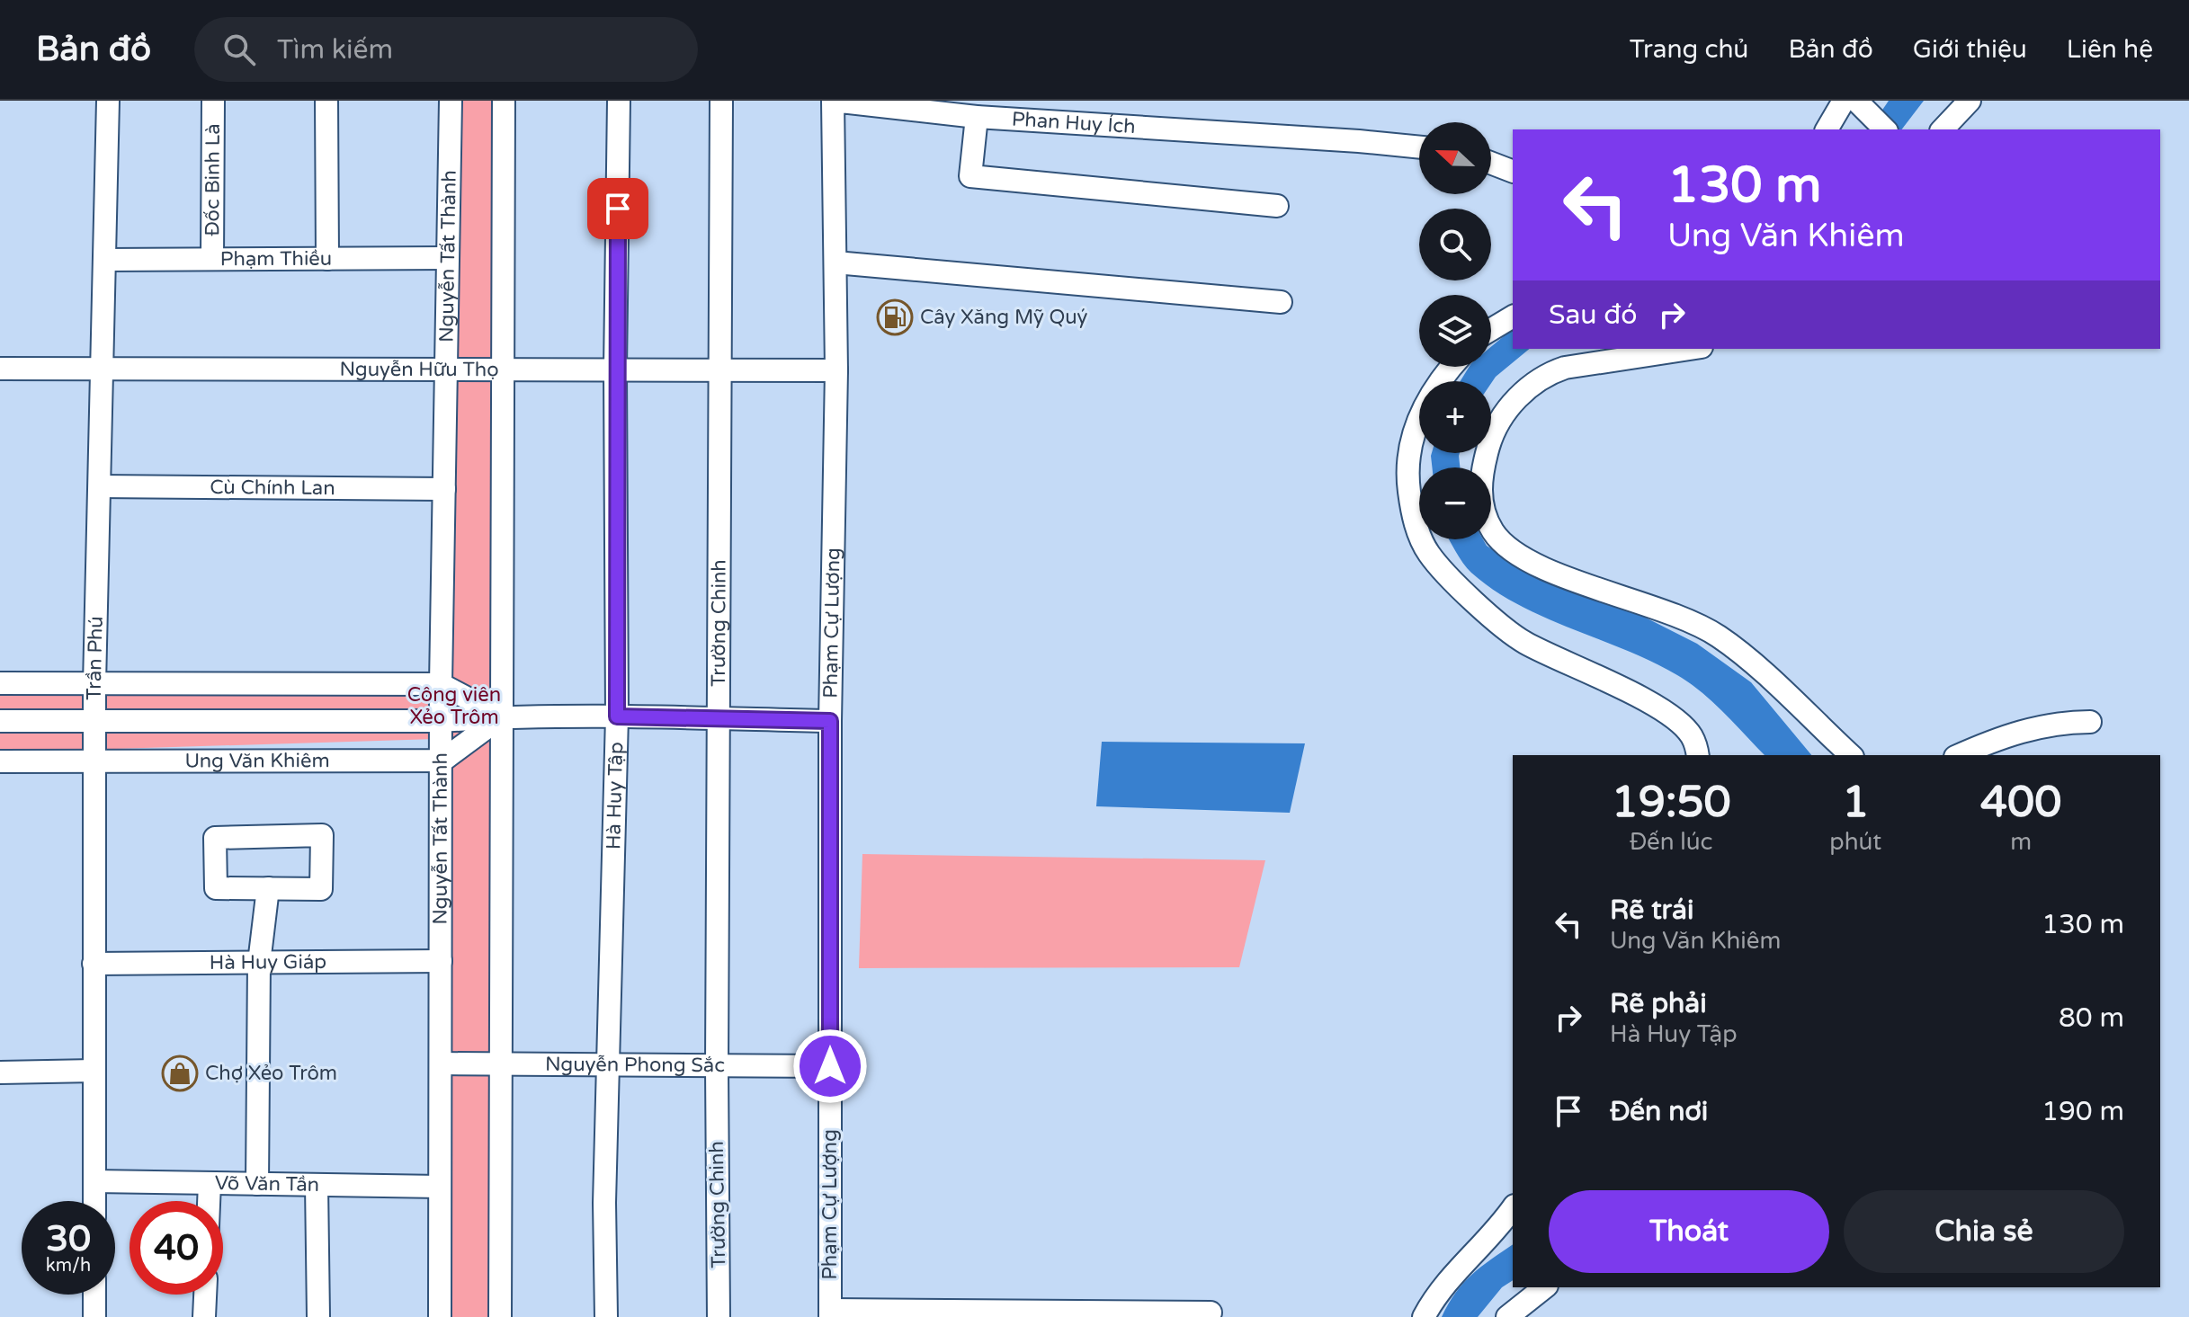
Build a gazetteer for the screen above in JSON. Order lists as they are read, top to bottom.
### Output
{
  "streets": {
    "street": [
      "Phan Huy Ích",
      "Đốc Binh Là",
      "Nguyễn Tất Thành",
      "Phạm Thiều",
      "Nguyễn Hữu Thọ",
      "Cù Chính Lan",
      "Phạm Cự Lượng",
      "Trường Chinh",
      "Trần Phú",
      "Ung Văn Khiêm",
      "Hà Huy Tập",
      "Hà Huy Giáp",
      "Nguyễn Phong Sắc",
      "Võ Văn Tần"
    ]
  },
  "crossings": [
    ["Phan Huy Ích", "Phạm Cự Lượng"],
    ["Đốc Binh Là", "Phạm Thiều"],
    ["Nguyễn Tất Thành", "Phạm Thiều"],
    ["Nguyễn Tất Thành", "Nguyễn Hữu Thọ"],
    ["Nguyễn Tất Thành", "Cù Chính Lan"],
    ["Nguyễn Tất Thành", "Ung Văn Khiêm"],
    ["Nguyễn Tất Thành", "Hà Huy Giáp"],
    ["Nguyễn Tất Thành", "Nguyễn Phong Sắc"],
    ["Nguyễn Tất Thành", "Võ Văn Tần"],
    ["Phạm Thiều", "Trần Phú"],
    ["Nguyễn Hữu Thọ", "Phạm Cự Lượng"],
    ["Nguyễn Hữu Thọ", "Trường Chinh"],
    ["Nguyễn Hữu Thọ", "Trần Phú"],
    ["Nguyễn Hữu Thọ", "Hà Huy Tập"],
    ["Cù Chính Lan", "Trần Phú"],
    ["Phạm Cự Lượng", "Ung Văn Khiêm"],
    ["Phạm Cự Lượng", "Nguyễn Phong Sắc"],
    ["Trường Chinh", "Ung Văn Khiêm"],
    ["Trường Chinh", "Nguyễn Phong Sắc"],
    ["Trần Phú", "Ung Văn Khiêm"],
    ["Trần Phú", "Hà Huy Giáp"],
    ["Trần Phú", "Võ Văn Tần"],
    ["Ung Văn Khiêm", "Hà Huy Tập"],
    ["Hà Huy Tập", "Nguyễn Phong Sắc"]
  ],
  "parks": ["Công viên Xẻo Trôm"],
  "places": {
    "fuel station": ["Cây Xăng Mỹ Quý"],
    "shop": ["Chợ Xẻo Trôm"]
  },
  "north": "left",
  "page": {
    "header": "Bản đồ",
    "search": "Tìm kiếm",
    "nav": [
      "Trang chủ",
      "Bản đồ",
      "Giới thiệu",
      "Liên hệ"
    ],
    "map_buttons": ["+", "−"],
    "turn": ["130 m", "Ung Văn Khiêm"],
    "then": "Sau đó",
    "eta": [
      "19:50",
      "Đến lúc",
      "1",
      "phút",
      "400",
      "m"
    ],
    "list": [
      {
        "name": "Rẽ trái",
        "note": "Ung Văn Khiêm",
        "value": "130 m"
      },
      {
        "name": "Rẽ phải",
        "note": "Hà Huy Tập",
        "value": "80 m"
      },
      {
        "name": "Đến nơi",
        "value": "190 m"
      }
    ],
    "buttons": ["Thoát", "Chia sẻ"],
    "speed": "30 km/h",
    "limit": "40"
  }
}
